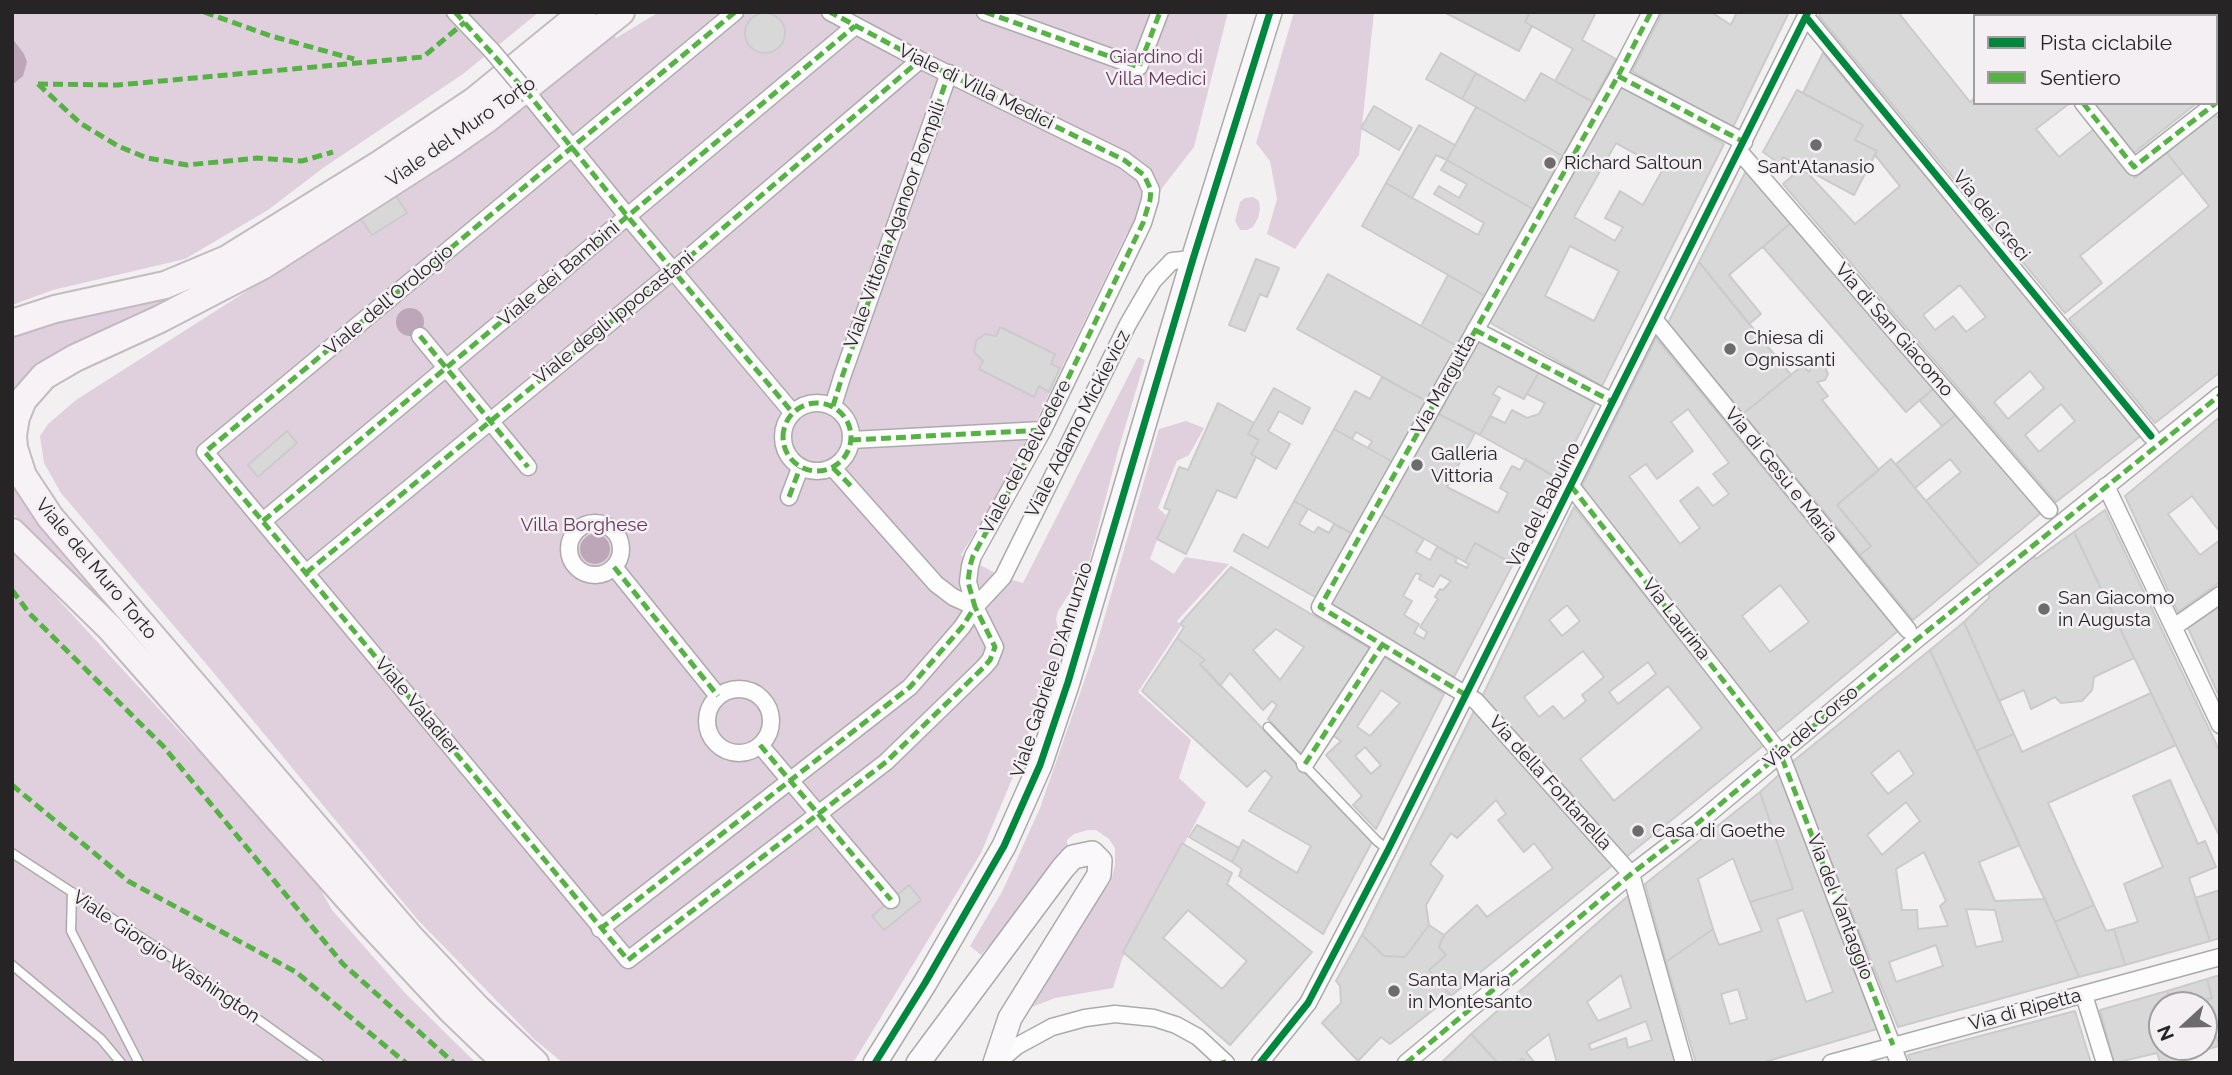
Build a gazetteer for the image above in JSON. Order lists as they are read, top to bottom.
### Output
{
  "streets": {
    "main road": ["Viale del Muro Torto"],
    "street": [
      "Viale di Villa Medici",
      "Via dei Greci",
      "Viale Vittoria Aganoor Pompili",
      "Viale dei Bambini",
      "Viale dell'Orologio",
      "Viale degli Ippocastani",
      "Via di San Giacomo",
      "Via Margutta",
      "Viale Adamo Mickievicz",
      "Viale del Belvedere",
      "Via di Gesù e Maria",
      "Via del Babuino",
      "Via Laurina",
      "Viale Gabriele D'Annunzio",
      "Viale Valadier",
      "Via del Corso",
      "Via della Fontanella",
      "Via del Vantaggio",
      "Via di Ripetta"
    ],
    "lane": ["Viale Giorgio Washington"]
  },
  "crossings": [
    ["Viale di Villa Medici", "Viale Vittoria Aganoor Pompili"],
    ["Viale di Villa Medici", "Viale dei Bambini"],
    ["Viale di Villa Medici", "Viale degli Ippocastani"],
    ["Viale di Villa Medici", "Viale del Belvedere"],
    ["Via dei Greci", "Via del Babuino"],
    ["Viale dei Bambini", "Viale Valadier"],
    ["Viale dell'Orologio", "Viale Valadier"],
    ["Viale degli Ippocastani", "Viale Valadier"],
    ["Via di San Giacomo", "Via del Babuino"],
    ["Via Margutta", "Via del Babuino"],
    ["Via Margutta", "Via della Fontanella"],
    ["Viale Adamo Mickievicz", "Viale del Belvedere"],
    ["Viale Adamo Mickievicz", "Viale Gabriele D'Annunzio"],
    ["Via di Gesù e Maria", "Via del Babuino"],
    ["Via del Babuino", "Via Laurina"],
    ["Via del Babuino", "Via della Fontanella"],
    ["Via Laurina", "Via del Corso"],
    ["Via Laurina", "Via del Vantaggio"],
    ["Via del Corso", "Via della Fontanella"],
    ["Via del Corso", "Via del Vantaggio"],
    ["Via del Vantaggio", "Via di Ripetta"]
  ],
  "parks": ["Giardino di Villa Medici", "Villa Borghese"],
  "places": [
    "Sant'Atanasio",
    "Richard Saltoun",
    "Chiesa di Ognissanti",
    "Galleria Vittoria",
    "San Giacomo in Augusta",
    "Casa di Goethe",
    "Santa Maria in Montesanto"
  ],
  "legend": ["Pista ciclabile", "Sentiero"],
  "north": "left"
}
